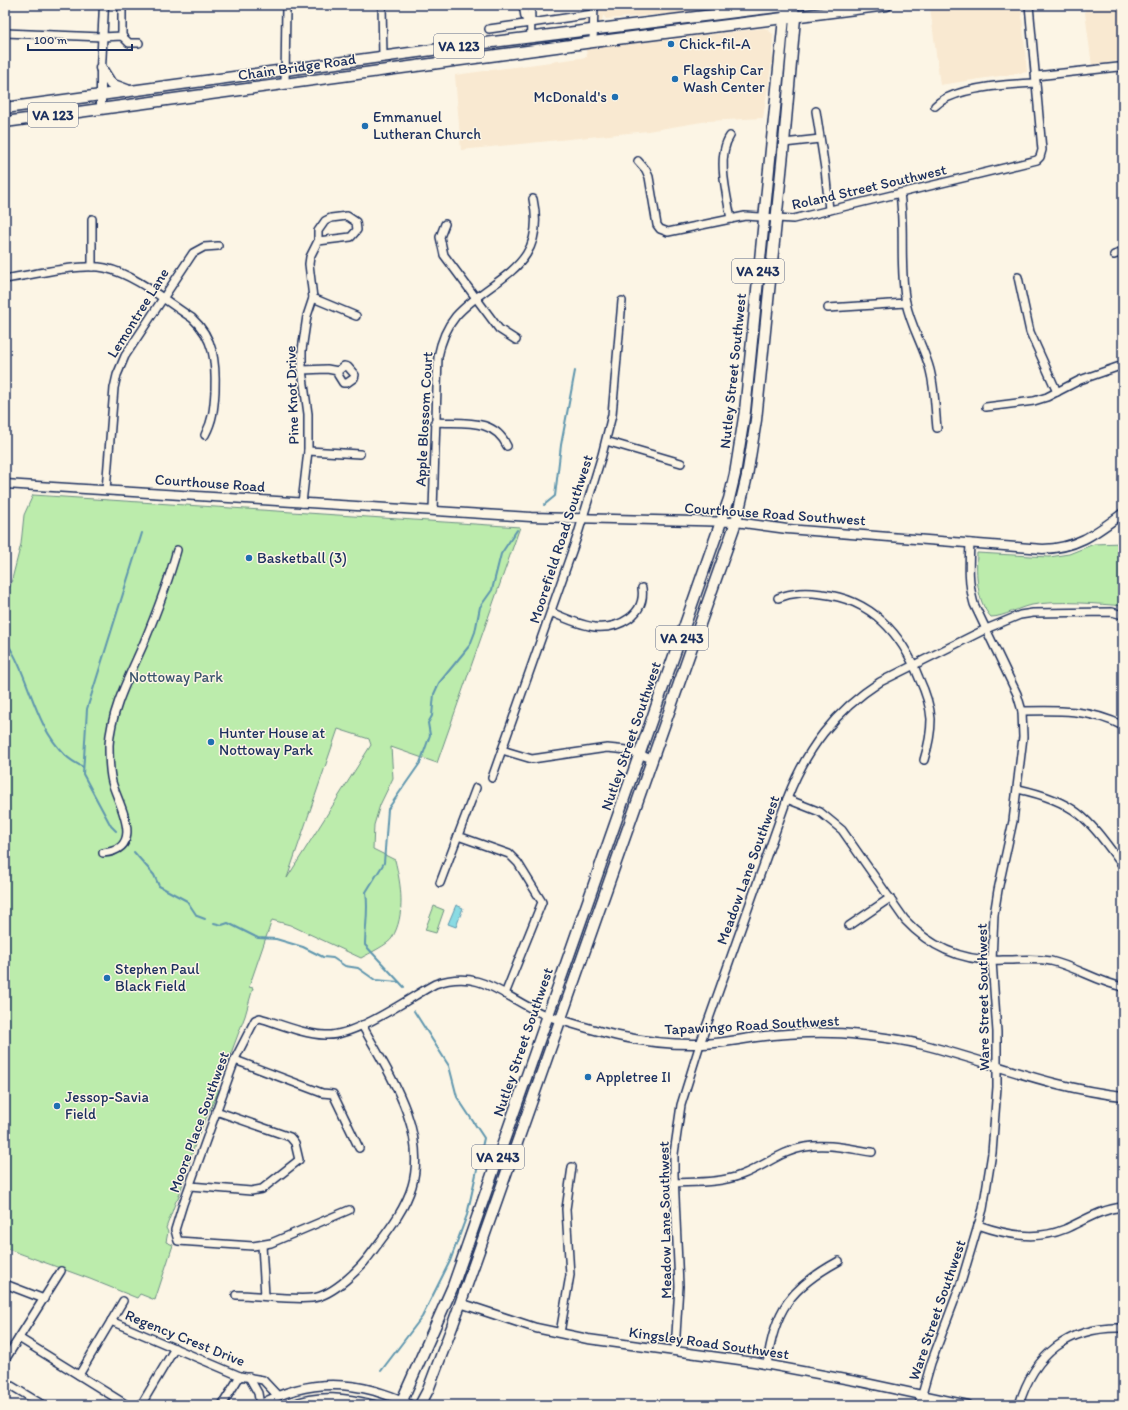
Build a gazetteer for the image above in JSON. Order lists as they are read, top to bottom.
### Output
{
  "streets": {
    "main road": [
      "VA 123",
      "Chain Bridge Road",
      "VA 243",
      "Nutley Street Southwest"
    ],
    "street": [
      "Roland Street Southwest",
      "Lemontree Lane",
      "Pine Knot Drive",
      "Apple Blossom Court",
      "Courthouse Road",
      "Courthouse Road Southwest",
      "Moorefield Road Southwest",
      "Meadow Lane Southwest",
      "Ware Street Southwest",
      "Tapawingo Road Southwest",
      "Moore Place Southwest",
      "Regency Crest Drive",
      "Kingsley Road Southwest"
    ]
  },
  "crossings": [
    ["VA 123", "Chain Bridge Road"],
    ["VA 123", "Nutley Street Southwest"],
    ["Roland Street Southwest", "Nutley Street Southwest"],
    ["Lemontree Lane", "Courthouse Road"],
    ["Nutley Street Southwest", "Courthouse Road Southwest"],
    ["Nutley Street Southwest", "Tapawingo Road Southwest"],
    ["Nutley Street Southwest", "Kingsley Road Southwest"],
    ["Pine Knot Drive", "Courthouse Road"],
    ["Apple Blossom Court", "Courthouse Road Southwest"],
    ["Courthouse Road", "Courthouse Road Southwest"],
    ["Courthouse Road Southwest", "Moorefield Road Southwest"],
    ["Courthouse Road Southwest", "Ware Street Southwest"],
    ["Meadow Lane Southwest", "Ware Street Southwest"],
    ["Meadow Lane Southwest", "Tapawingo Road Southwest"],
    ["Meadow Lane Southwest", "Kingsley Road Southwest"],
    ["Ware Street Southwest", "Tapawingo Road Southwest"],
    ["Ware Street Southwest", "Kingsley Road Southwest"],
    ["Tapawingo Road Southwest", "Moore Place Southwest"]
  ],
  "parks": ["Nottoway Park"],
  "places": [
    "Chick-fil-A",
    "Flagship Car Wash Center",
    "McDonald's",
    "Emmanuel Lutheran Church",
    "Basketball (3)",
    "Hunter House at Nottoway Park",
    "Stephen Paul Black Field",
    "Appletree II",
    "Jessop-Savia Field"
  ],
  "scale_bar": "100 m"
}
